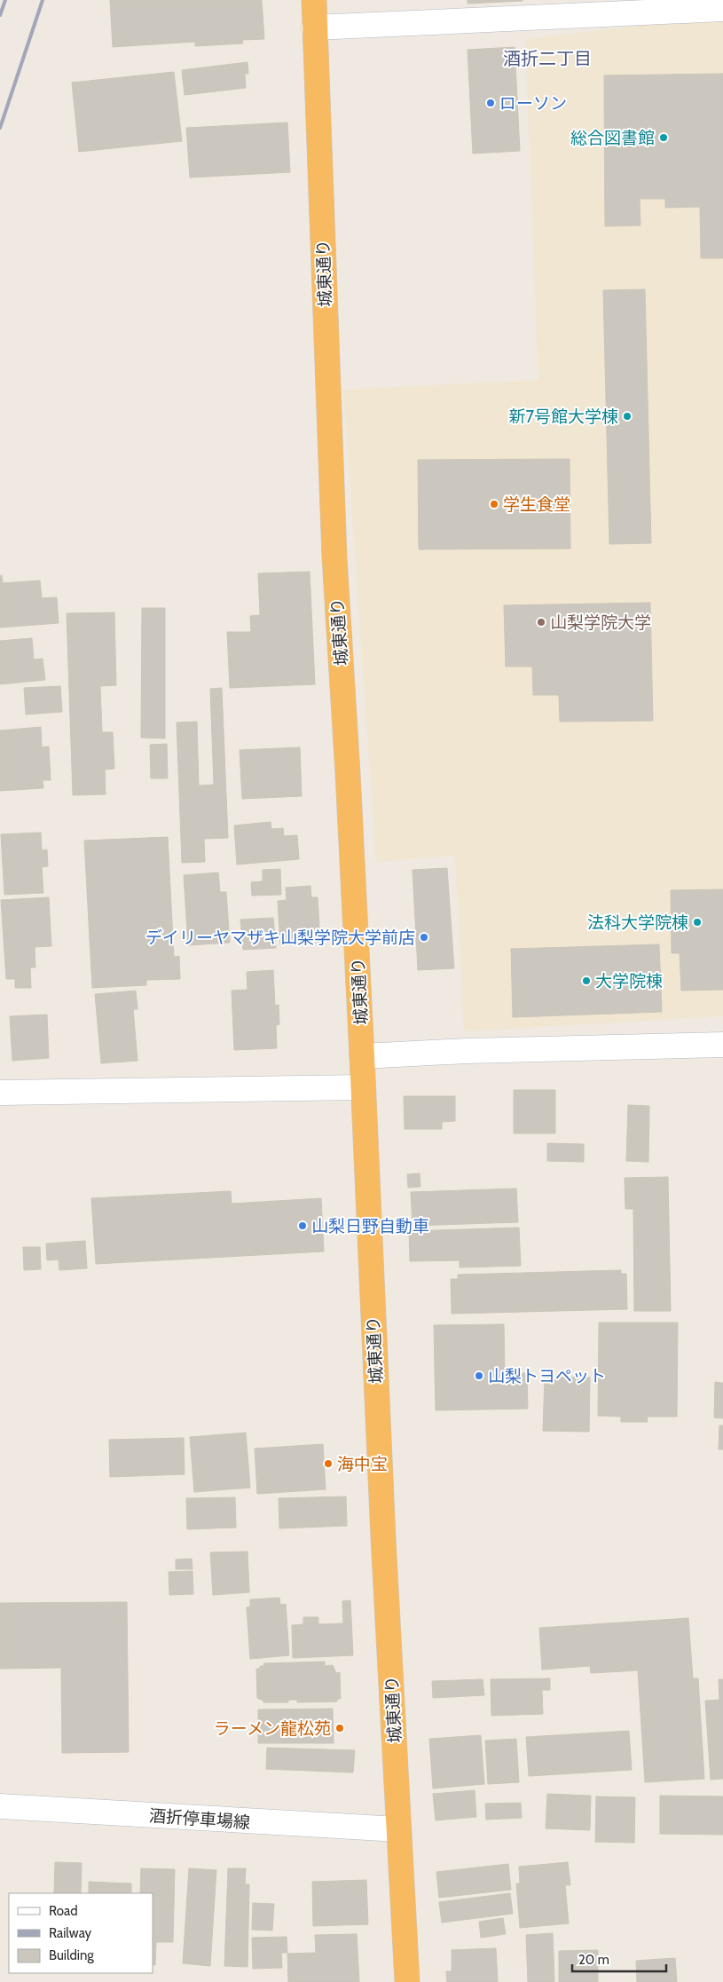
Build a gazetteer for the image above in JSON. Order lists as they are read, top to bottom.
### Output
{
  "streets": {
    "highway": ["城東通り"],
    "street": ["酒折停車場線"]
  },
  "crossings": [
    ["城東通り", "酒折停車場線"]
  ],
  "districts": ["酒折二丁目"],
  "places": [
    "ローソン",
    "総合図書館",
    "新7号館大学棟",
    "学生食堂",
    "山梨学院大学",
    "法科大学院棟",
    "デイリーヤマザキ山梨学院大学前店",
    "大学院棟",
    "山梨日野自動車",
    "山梨トヨペット",
    "海中宝",
    "ラーメン龍松苑"
  ],
  "legend": ["Road", "Railway", "Building"],
  "scale_bar": "20 m"
}
